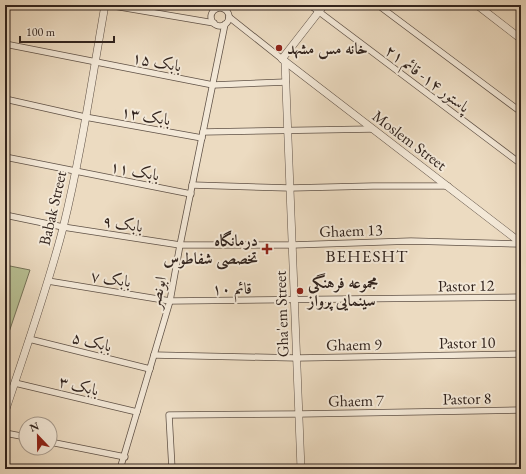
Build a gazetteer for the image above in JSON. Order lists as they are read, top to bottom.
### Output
{
  "streets": {
    "street": [
      "بابک ۱۵",
      "پاستور ۱۴- قائم ۲۱",
      "بابک ۱۳",
      "Moslem Street",
      "بابک ۱۱",
      "Babak Street",
      "بابک ۹",
      "Ghaem 13",
      "بابک ۷",
      "Pastor 12",
      "قائم ۱۰",
      "ابونصر",
      "Gha'em Street",
      "بابک ۵",
      "Pastor 10",
      "Ghaem 9",
      "بابک ۳",
      "Pastor 8",
      "Ghaem 7"
    ]
  },
  "crossings": [
    ["بابک ۱۵", "Babak Street"],
    ["بابک ۱۵", "ابونصر"],
    ["بابک ۱۵", "Gha'em Street"],
    ["بابک ۱۳", "Moslem Street"],
    ["بابک ۱۳", "Babak Street"],
    ["بابک ۱۳", "ابونصر"],
    ["بابک ۱۳", "Gha'em Street"],
    ["Moslem Street", "Ghaem 13"],
    ["Moslem Street", "Gha'em Street"],
    ["بابک ۱۱", "Babak Street"],
    ["بابک ۱۱", "ابونصر"],
    ["Babak Street", "بابک ۹"],
    ["Babak Street", "بابک ۷"],
    ["Babak Street", "بابک ۵"],
    ["Babak Street", "بابک ۳"],
    ["بابک ۹", "Ghaem 13"],
    ["بابک ۹", "ابونصر"],
    ["بابک ۹", "Gha'em Street"],
    ["Ghaem 13", "Gha'em Street"],
    ["بابک ۷", "قائم ۱۰"],
    ["بابک ۷", "ابونصر"],
    ["Pastor 12", "قائم ۱۰"],
    ["Pastor 12", "Gha'em Street"],
    ["قائم ۱۰", "ابونصر"],
    ["قائم ۱۰", "Gha'em Street"],
    ["ابونصر", "بابک ۵"],
    ["ابونصر", "Ghaem 9"],
    ["ابونصر", "بابک ۳"],
    ["Gha'em Street", "Ghaem 9"],
    ["Gha'em Street", "Ghaem 7"],
    ["Pastor 10", "Ghaem 9"],
    ["Pastor 8", "Ghaem 7"]
  ],
  "districts": ["BEHESHT"],
  "places": {
    "other": ["خانه مس مشهد", "مجموعه فرهنگی سینمایی پرواز"],
    "health": ["درمانگاه تخصصی شفاطوس"]
  },
  "scale_bar": "100 m",
  "north": "top"
}
